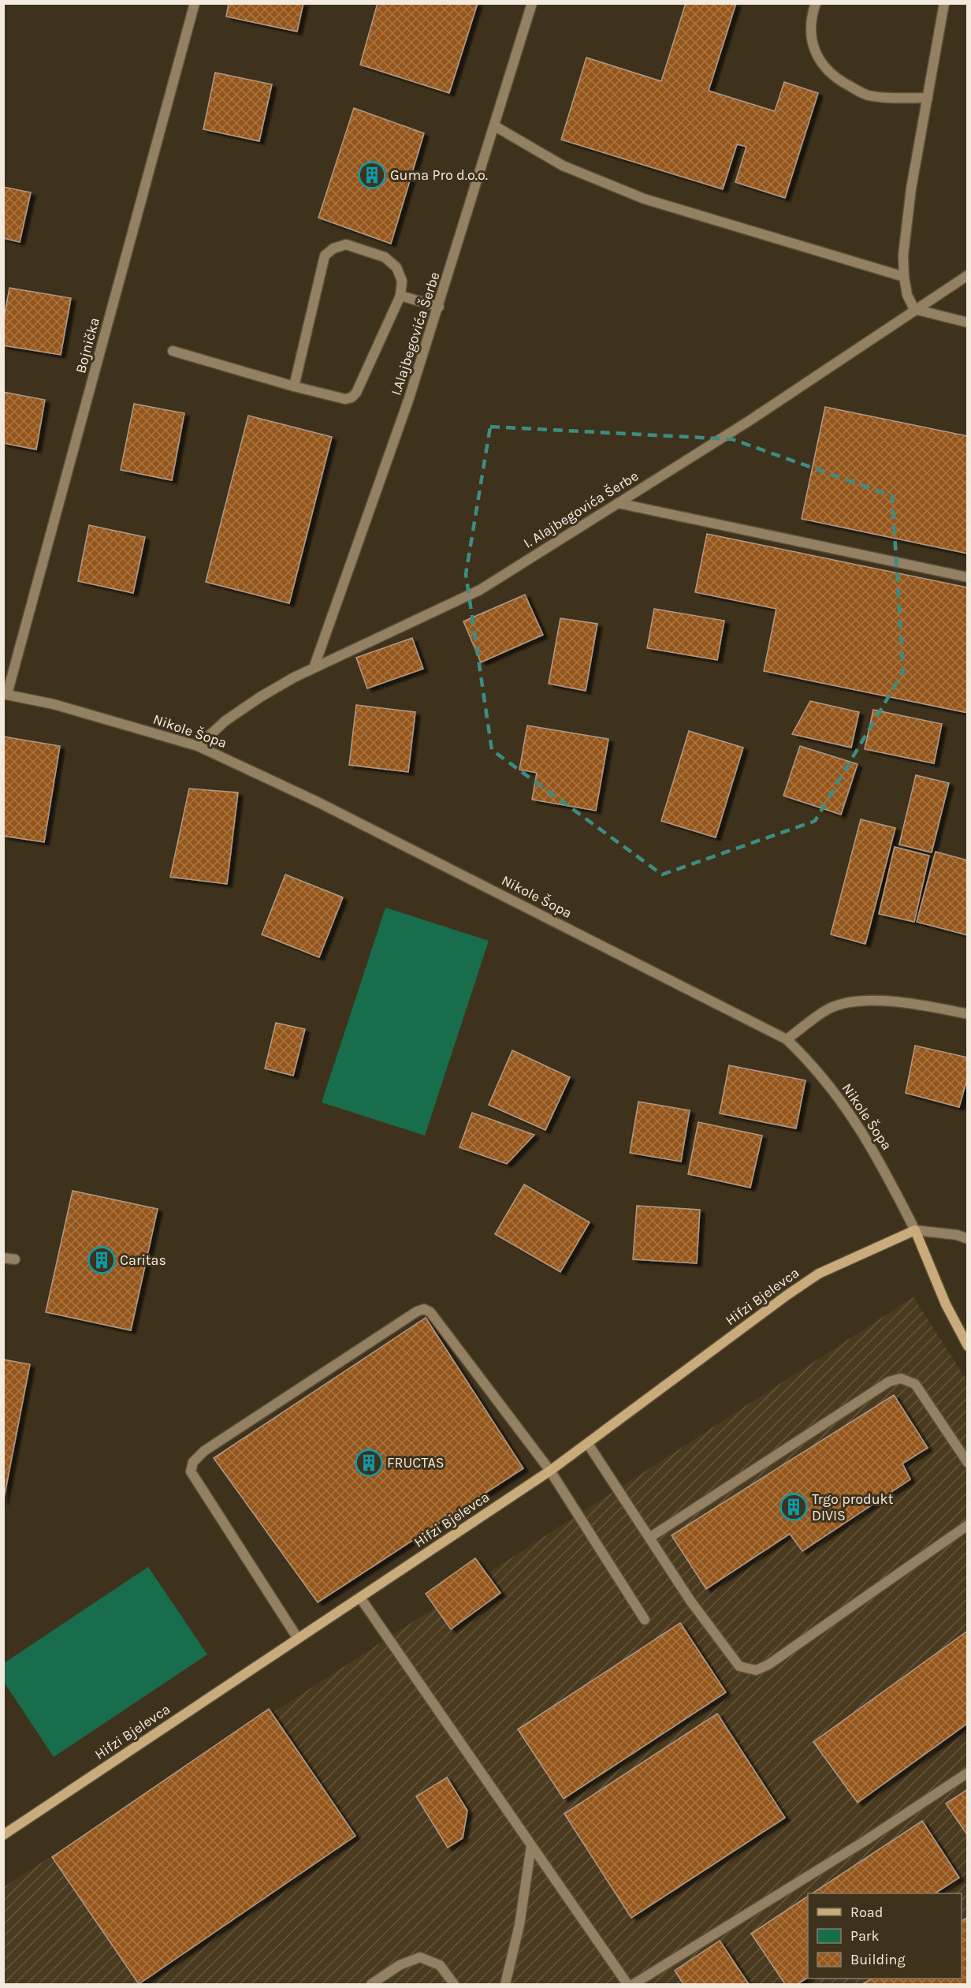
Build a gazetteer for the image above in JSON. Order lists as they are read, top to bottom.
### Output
{
  "streets": {
    "main road": ["Hifzi Bjelevca"],
    "street": [
      "I.Alajbegovića Šerbe",
      "Bojnička",
      "I. Alajbegovića Šerbe",
      "Nikole Šopa"
    ]
  },
  "crossings": [
    ["I.Alajbegovića Šerbe", "I. Alajbegovića Šerbe"],
    ["Bojnička", "Nikole Šopa"],
    ["I. Alajbegovića Šerbe", "Nikole Šopa"],
    ["Nikole Šopa", "Hifzi Bjelevca"]
  ],
  "places": {
    "building": [
      "Guma Pro d.o.o.",
      "Caritas",
      "FRUCTAS",
      "Trgo produkt DIVIS"
    ]
  },
  "legend": ["Road", "Park", "Building"]
}
